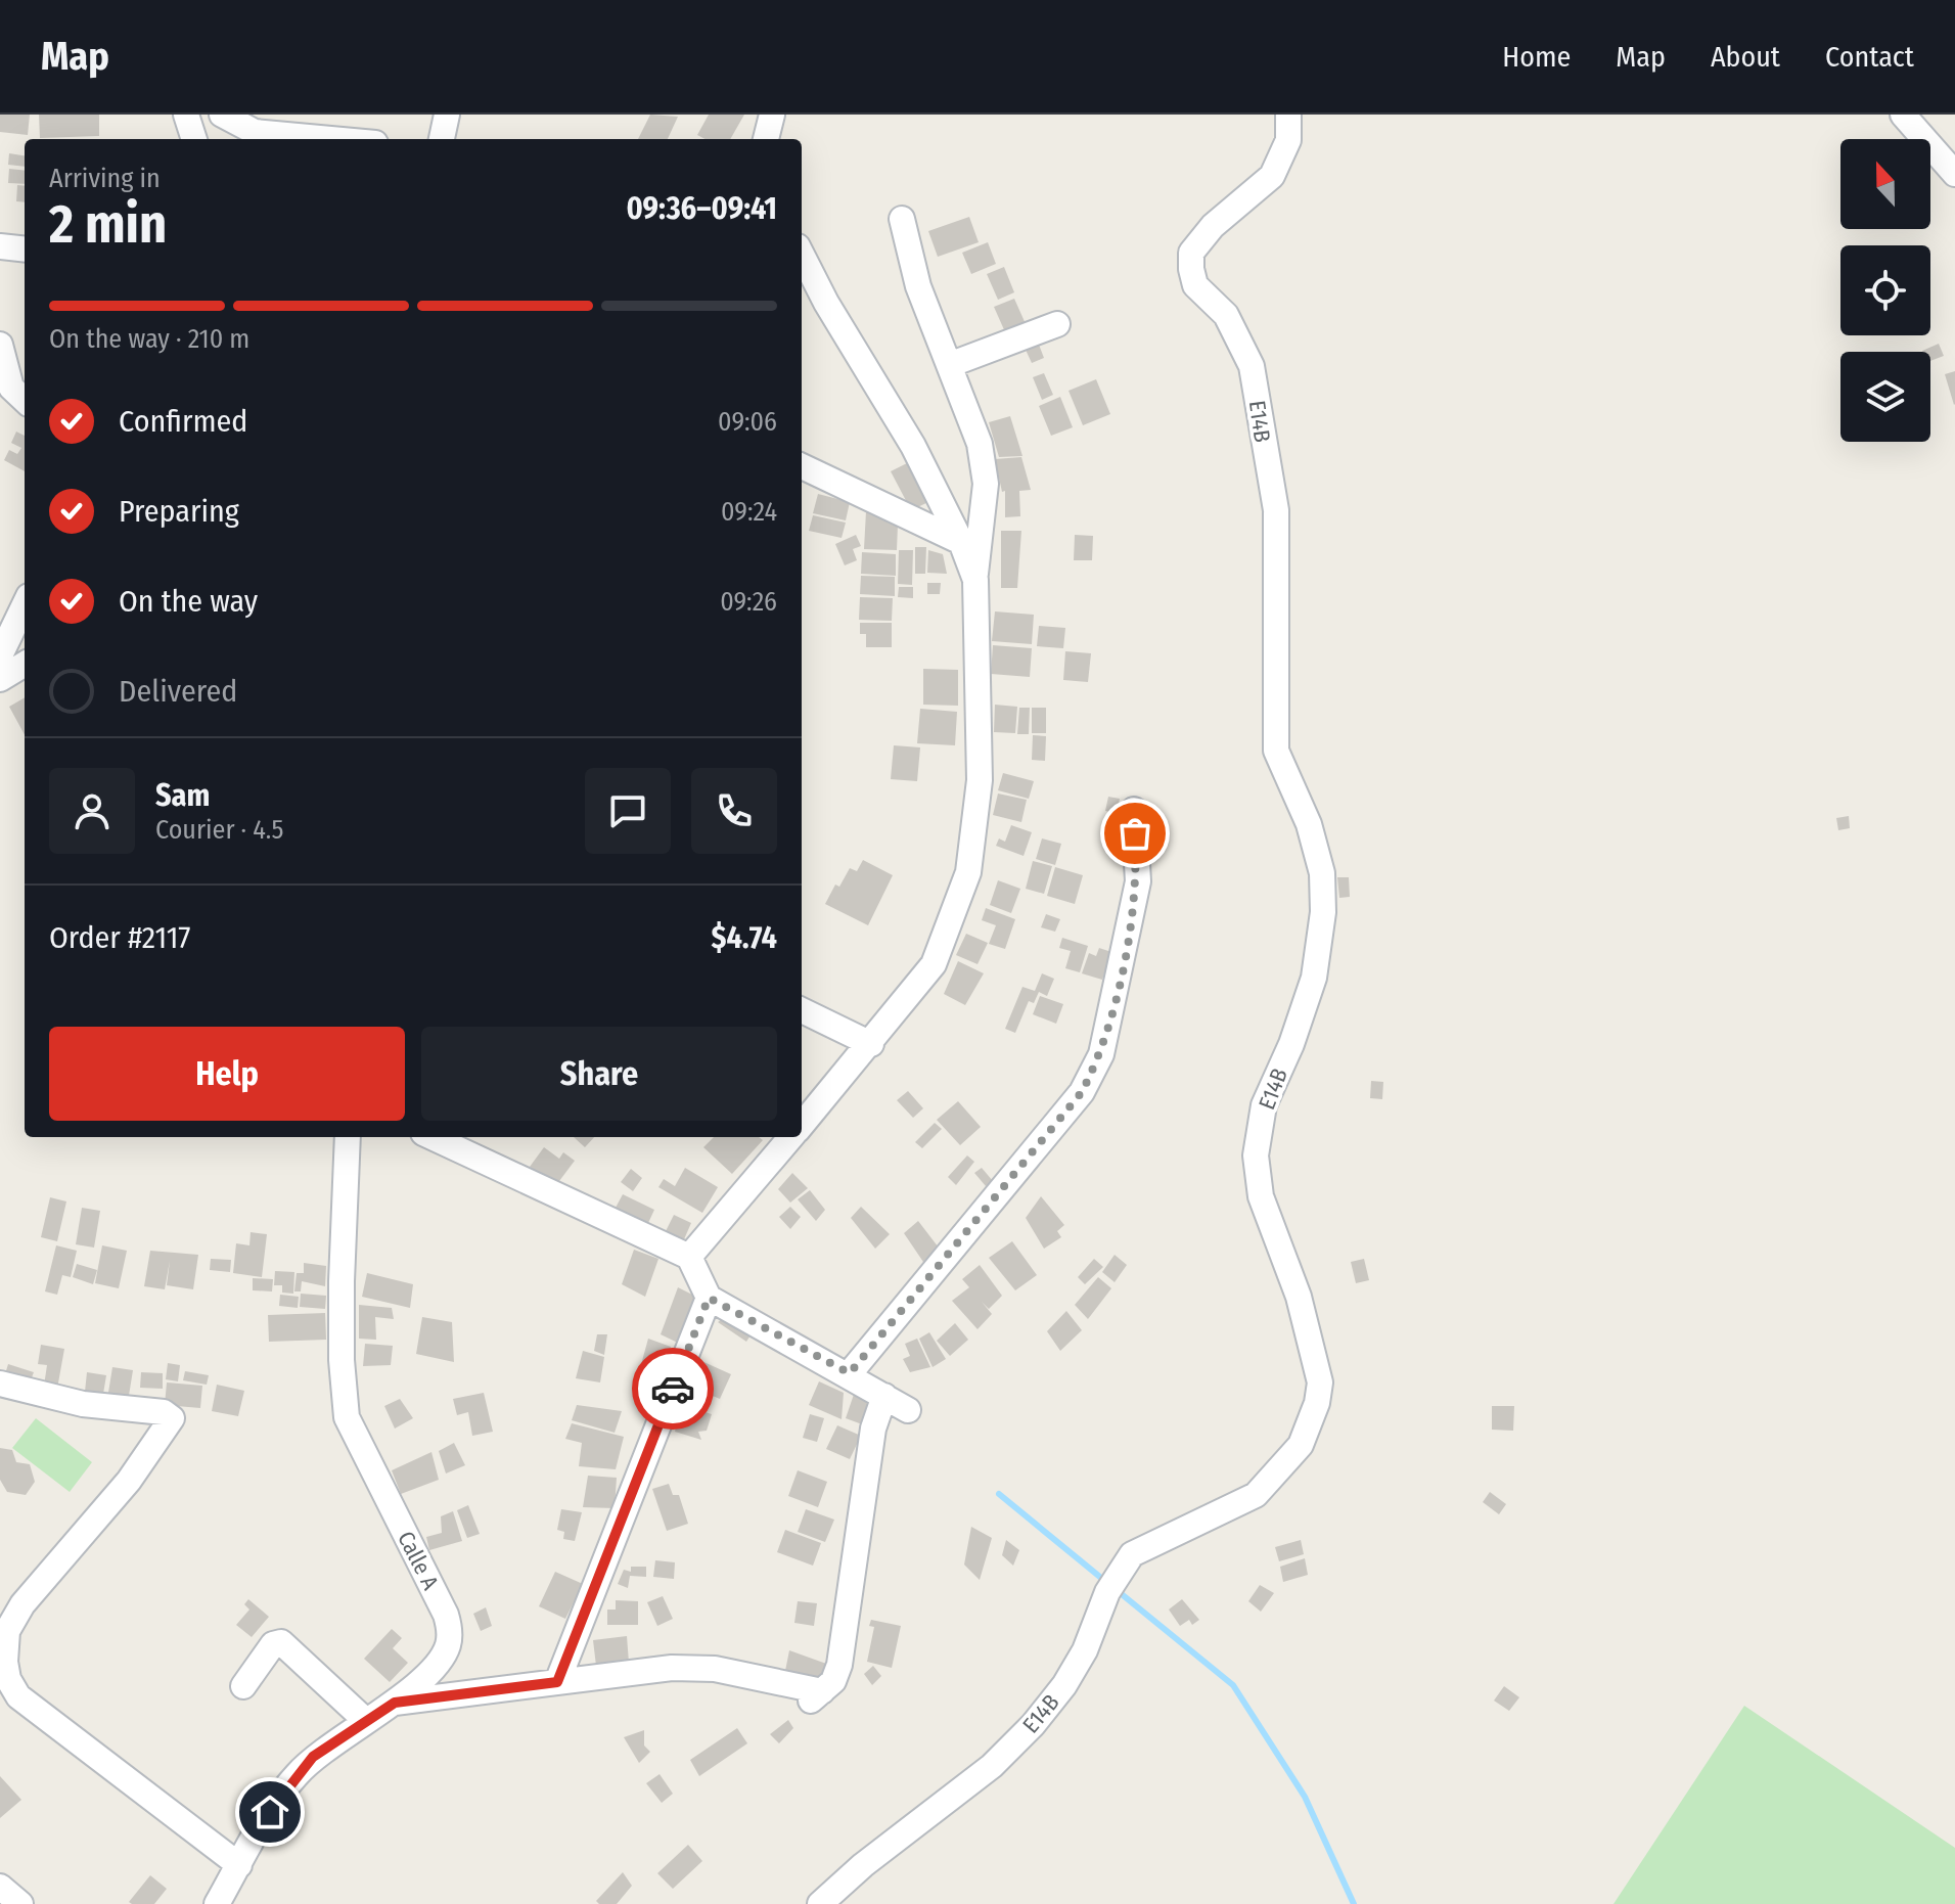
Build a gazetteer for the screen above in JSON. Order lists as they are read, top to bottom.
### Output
{
  "streets": {
    "street": ["E14B", "Calle A"]
  },
  "north": "top",
  "page": {
    "header": "Map",
    "nav": [
      "Home",
      "Map",
      "About",
      "Contact"
    ],
    "heading": ["2 min", "Arriving in", "09:36–09:41"],
    "panel": [
      "Sam",
      "Courier · 4.5",
      "Order #2117",
      "$4.74"
    ],
    "bar": "On the way · 210 m",
    "list": [
      ["Confirmed", "09:06"],
      ["Preparing", "09:24"],
      ["On the way", "09:26"],
      "Delivered"
    ],
    "buttons": ["Help", "Share"]
  }
}
